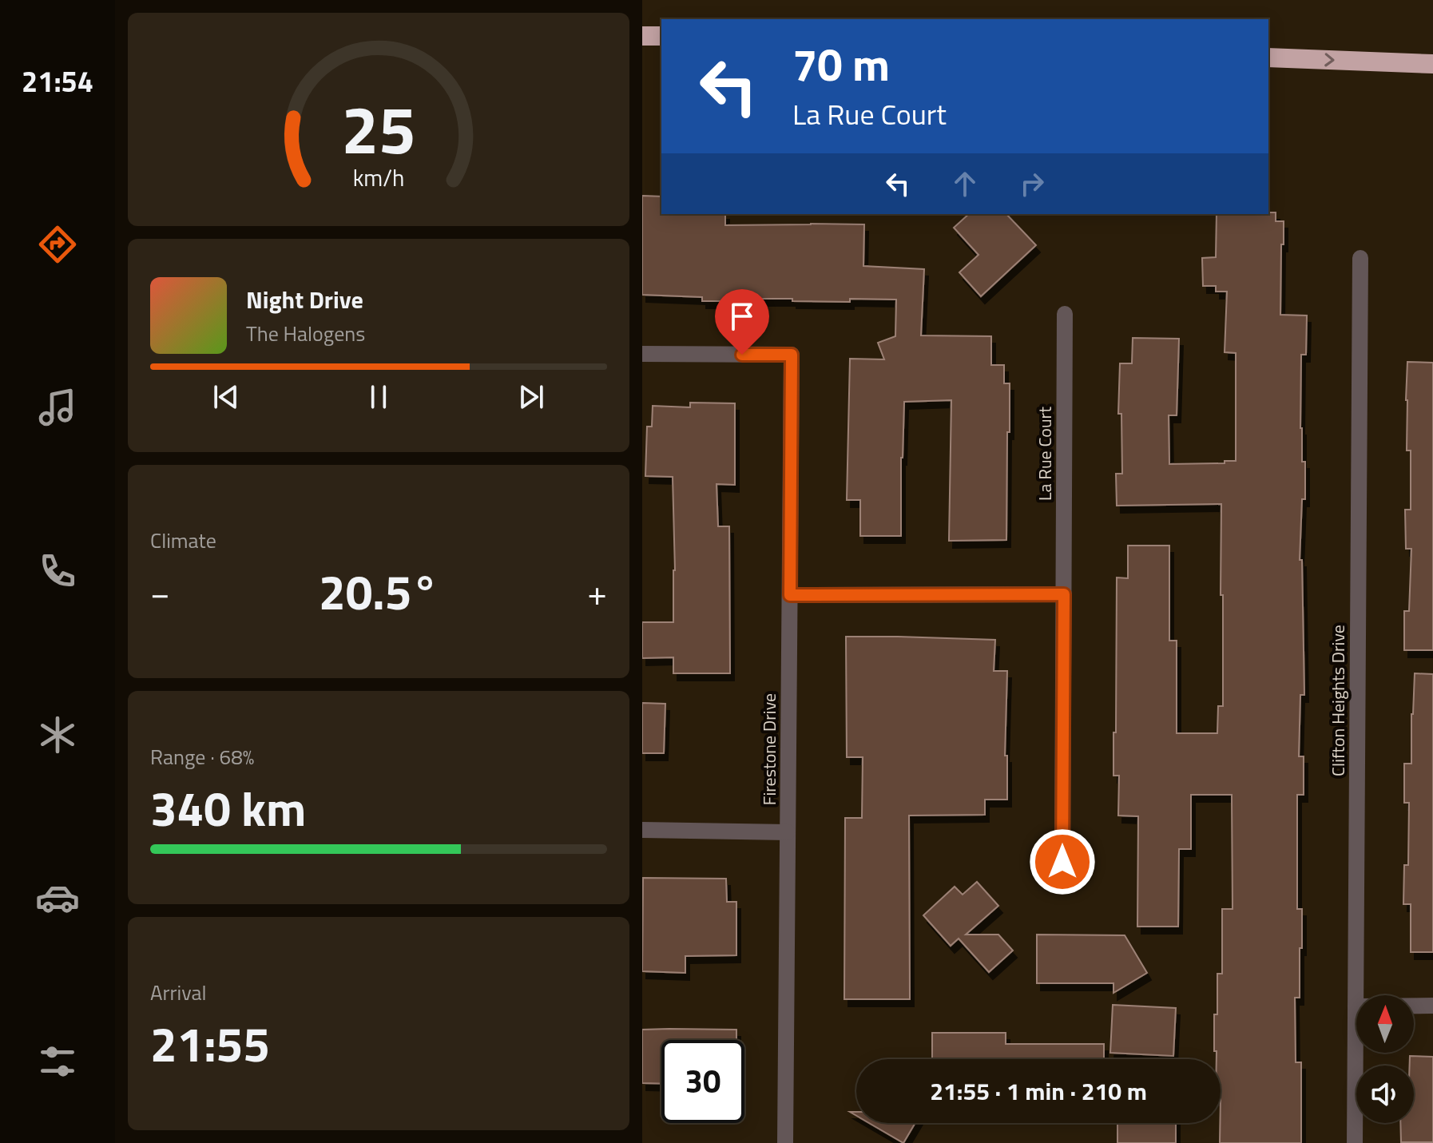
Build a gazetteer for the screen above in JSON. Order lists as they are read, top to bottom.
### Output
{
  "streets": {
    "street": ["La Rue Court", "Clifton Heights Drive", "Firestone Drive"]
  },
  "north": "top",
  "page": {
    "tabs": "21:54",
    "turn": ["70 m", "La Rue Court"],
    "song": ["Night Drive", "The Halogens"],
    "tile": [
      "Climate",
      ["Range · 68%", "340 km"],
      ["Arrival", "21:55"]
    ],
    "heat": ["−", "20.5°", "+"],
    "limit": "30",
    "trip": "21:55 · 1 min · 210 m",
    "gauge": ["25", "km/h"]
  }
}
